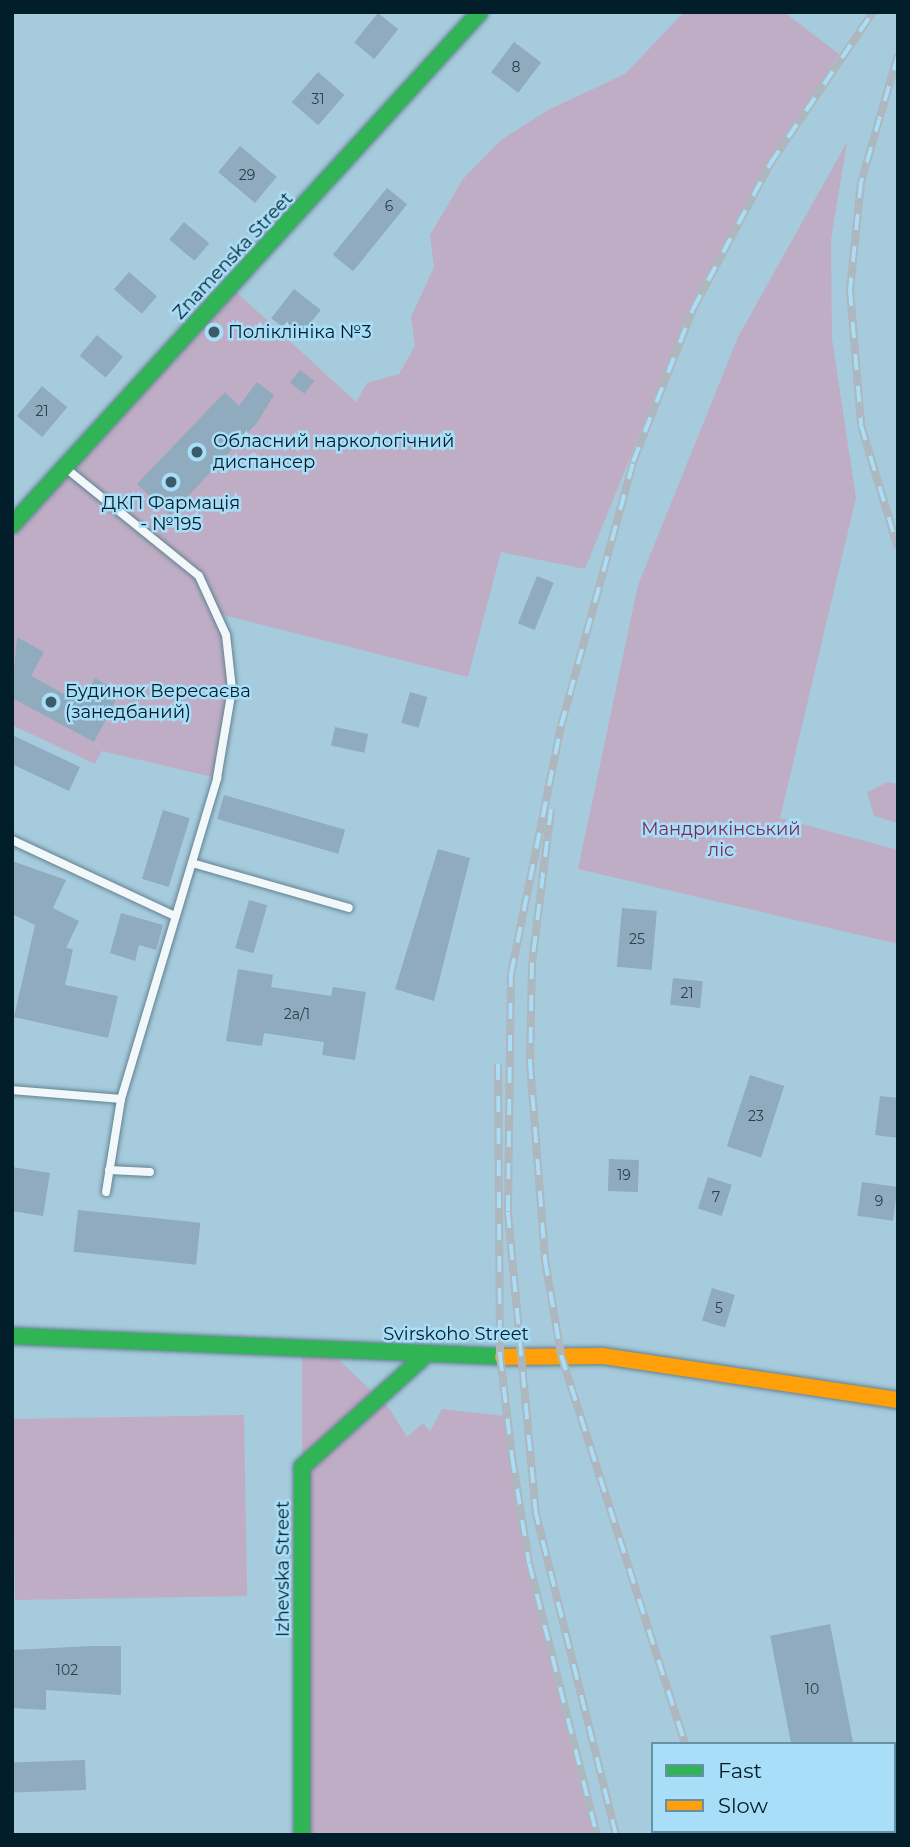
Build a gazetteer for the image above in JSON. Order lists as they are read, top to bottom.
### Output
{
  "streets": {
    "street": ["Znamenska Street", "Svirskoho Street", "Izhevska Street"]
  },
  "crossings": [
    ["Svirskoho Street", "Izhevska Street"]
  ],
  "parks": ["Мандрикінський ліс"],
  "places": [
    "Поліклініка №3",
    "Обласний наркологічний диспансер",
    "ДКП Фармація - №195",
    "Будинок Вересаєва (занедбаний)"
  ],
  "house_numbers": [
    "8",
    "31",
    "29",
    "6",
    "21",
    "25",
    "21",
    "2а/1",
    "23",
    "19",
    "7",
    "9",
    "5",
    "102",
    "10"
  ],
  "legend": ["Fast", "Slow"]
}
